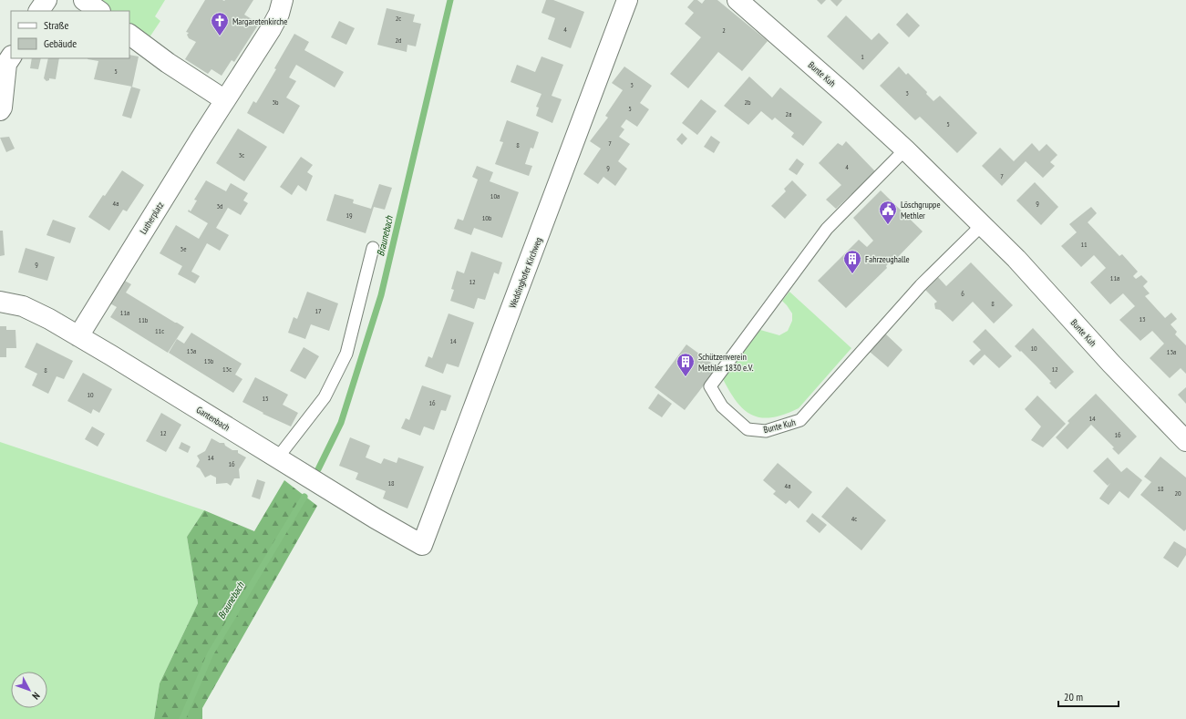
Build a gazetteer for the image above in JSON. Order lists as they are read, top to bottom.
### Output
{
  "streets": {
    "street": [
      "Bunte Kuh",
      "Lutherplatz",
      "Weddinghofer Kirchweg",
      "Gantenbach"
    ]
  },
  "crossings": [
    ["Lutherplatz", "Gantenbach"],
    ["Weddinghofer Kirchweg", "Gantenbach"]
  ],
  "water": ["Braunebach"],
  "places": {
    "church": ["Margaretenkirche"],
    "public building": ["Löschgruppe Methler"],
    "building": ["Fahrzeughalle", "Schützenverein Methler 1830 e.V."]
  },
  "house_numbers": [
    "2c",
    "4",
    "2",
    "2d",
    "1",
    "5",
    "3",
    "3",
    "3b",
    "2b",
    "5",
    "2a",
    "5",
    "7",
    "8",
    "3c",
    "4",
    "9",
    "7",
    "10a",
    "4a",
    "9",
    "3d",
    "19",
    "10b",
    "11",
    "3e",
    "9",
    "11a",
    "12",
    "6",
    "8",
    "17",
    "11a",
    "13",
    "11b",
    "11c",
    "14",
    "10",
    "13a",
    "13a",
    "13b",
    "13c",
    "12",
    "8",
    "10",
    "15",
    "16",
    "14",
    "12",
    "16",
    "14",
    "16",
    "18",
    "4a",
    "18",
    "20",
    "4c"
  ],
  "legend": ["Straße", "Gebäude"],
  "scale_bar": "20 m",
  "north": "bottom right"
}
